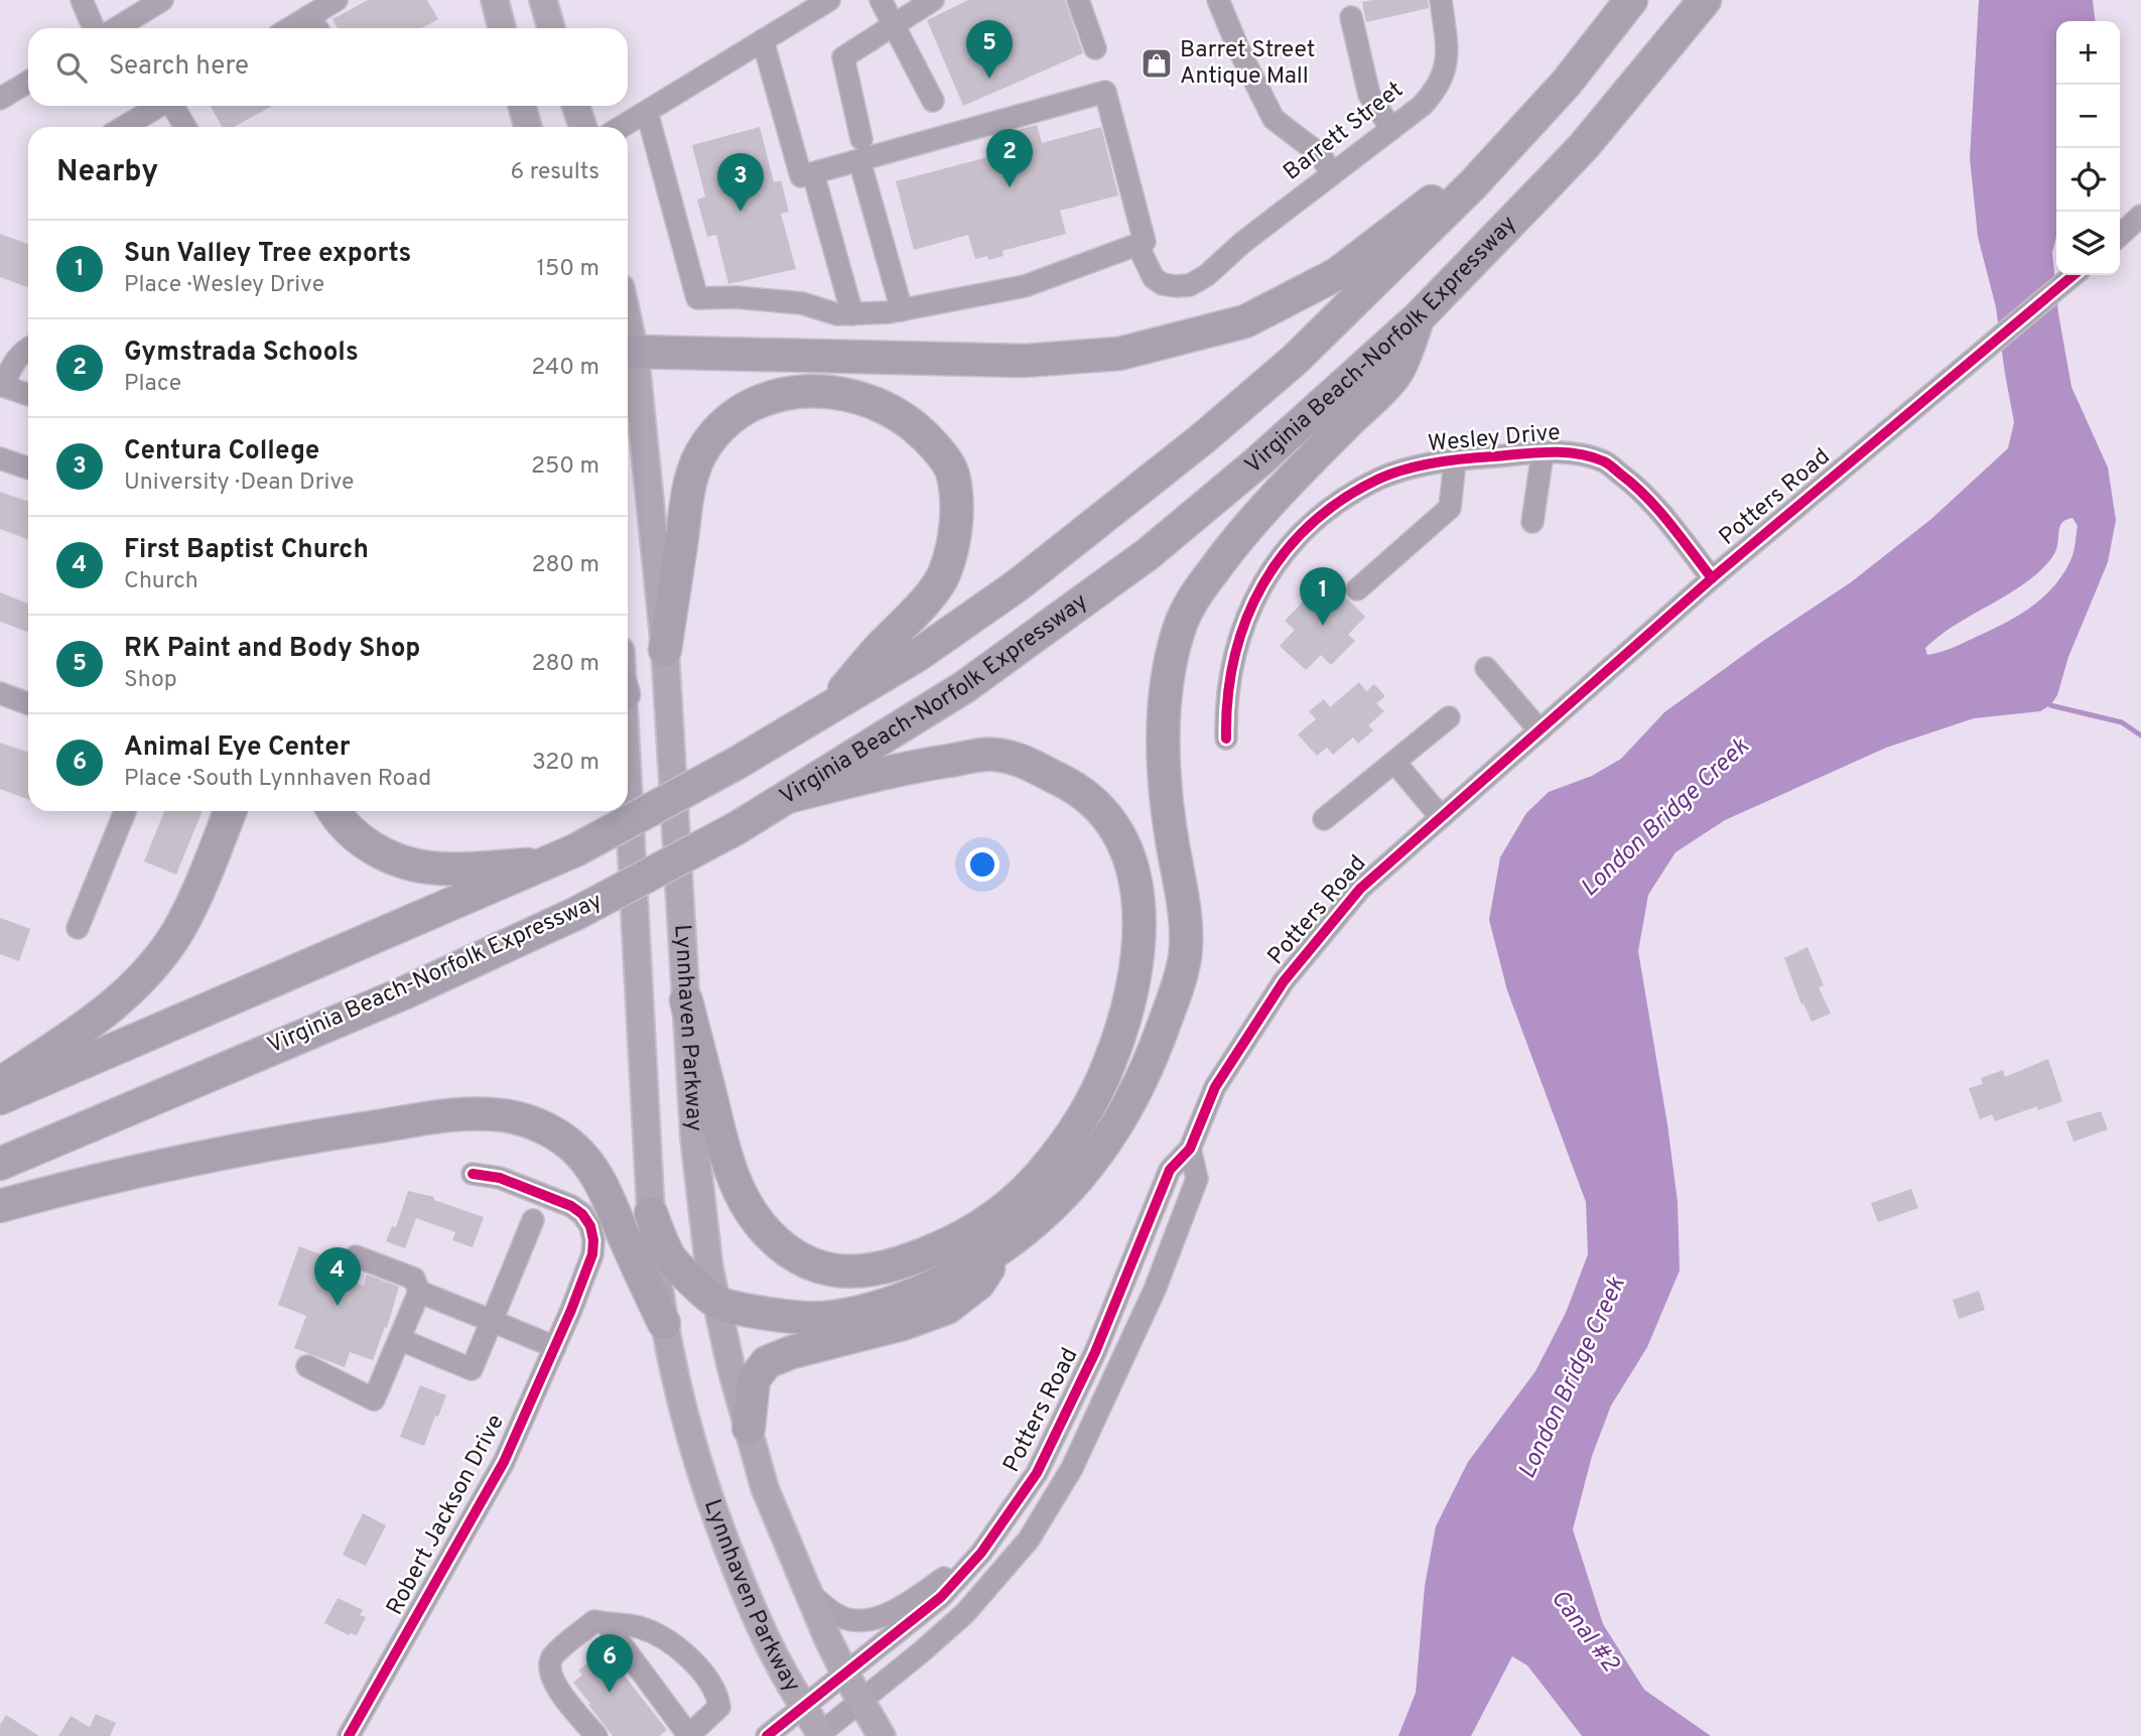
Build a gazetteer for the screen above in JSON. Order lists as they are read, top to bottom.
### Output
{
  "streets": {
    "highway": ["Virginia Beach-Norfolk Expressway"],
    "main road": ["Lynnhaven Parkway"],
    "street": [
      "Barrett Street",
      "Wesley Drive",
      "Potters Road",
      "Robert Jackson Drive"
    ]
  },
  "crossings": [
    ["Wesley Drive", "Potters Road"],
    ["Potters Road", "Lynnhaven Parkway"]
  ],
  "water": ["London Bridge Creek", "Canal #2"],
  "places": {
    "shop": ["Barret Street Antique Mall"]
  },
  "page": {
    "pins": [
      "5",
      "2",
      "3",
      "1",
      "4",
      "6"
    ],
    "map_buttons": ["+", "−"],
    "search": "Search here",
    "heading": ["Nearby", "6 results"],
    "list": [
      {
        "mark": "1",
        "name": "Sun Valley Tree exports",
        "note": "Place · Wesley Drive",
        "value": "150 m"
      },
      {
        "mark": "2",
        "name": "Gymstrada Schools",
        "note": "Place",
        "value": "240 m"
      },
      {
        "mark": "3",
        "name": "Centura College",
        "note": "University · Dean Drive",
        "value": "250 m"
      },
      {
        "mark": "4",
        "name": "First Baptist Church",
        "note": "Church",
        "value": "280 m"
      },
      {
        "mark": "5",
        "name": "RK Paint and Body Shop",
        "note": "Shop",
        "value": "280 m"
      },
      {
        "mark": "6",
        "name": "Animal Eye Center",
        "note": "Place · South Lynnhaven Road",
        "value": "320 m"
      }
    ]
  }
}
